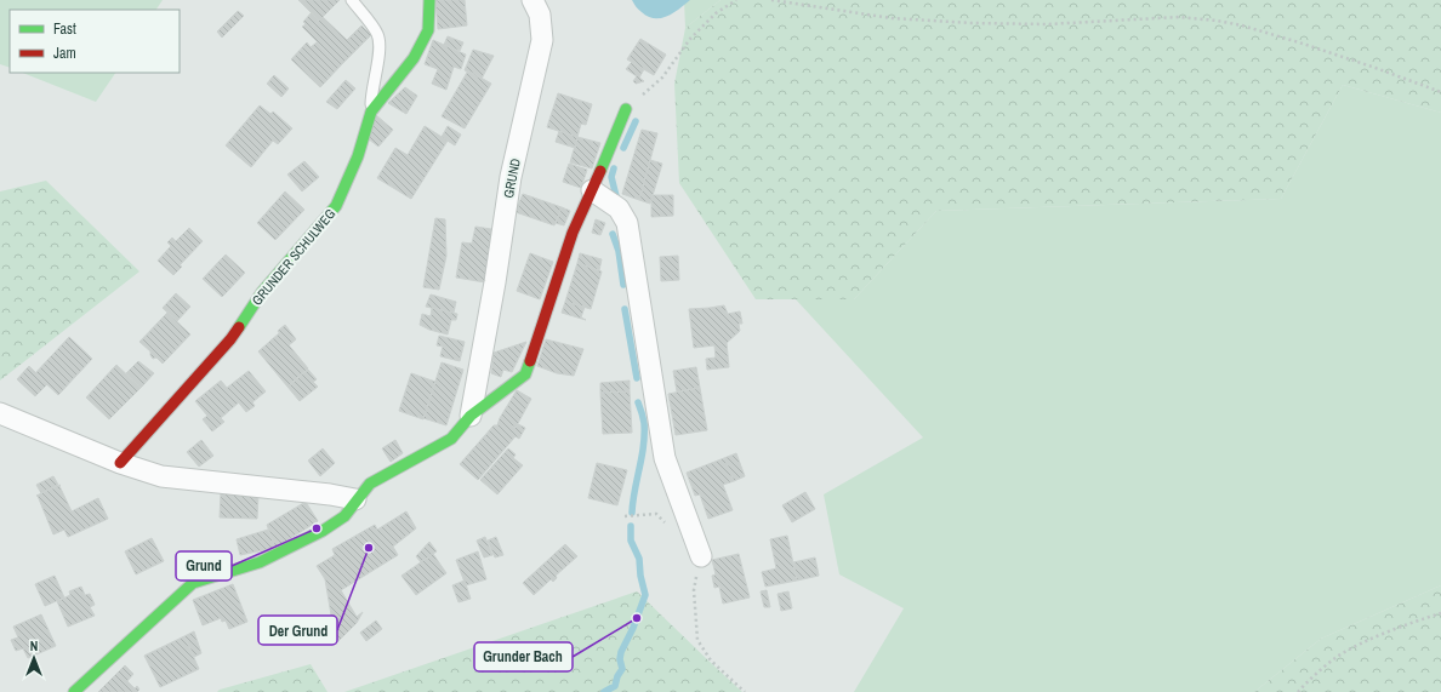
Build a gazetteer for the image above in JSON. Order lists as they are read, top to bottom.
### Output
{
  "streets": {
    "street": ["GRUND", "GRUNDER SCHULWEG"]
  },
  "places": ["Grund", "Der Grund", "Grunder Bach"],
  "legend": ["Fast", "Jam"],
  "north": "top"
}
